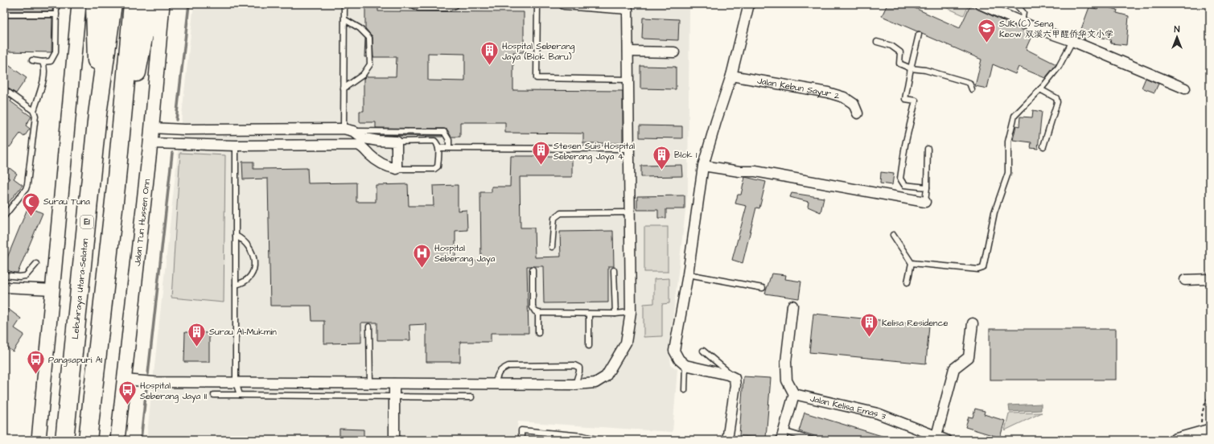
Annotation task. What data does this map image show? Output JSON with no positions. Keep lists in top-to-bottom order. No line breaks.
{"streets":{"highway":["E1","Lebuhraya Utara–Selatan"],"main road":["Jalan Tun Hussen Onn"],"street":["Jalan Kebun Sayur 2","Jalan Kelisa Emas 3"]},"places":{"school or university":["SJK (C) Seng Keow 双溪六甲醒侨华文小学"],"building":["Hospital Seberang Jaya (Blok Baru)","Stesen Suis Hospital Seberang Jaya 4","Blok 1","Kelisa Residence","Surau Al-Mukmin"],"mosque":["Surau Tuna"],"hospital":["Hospital Seberang Jaya"],"bus stop":["Pangsapuri A1","Hospital Seberang Jaya II"]},"north":"top"}
